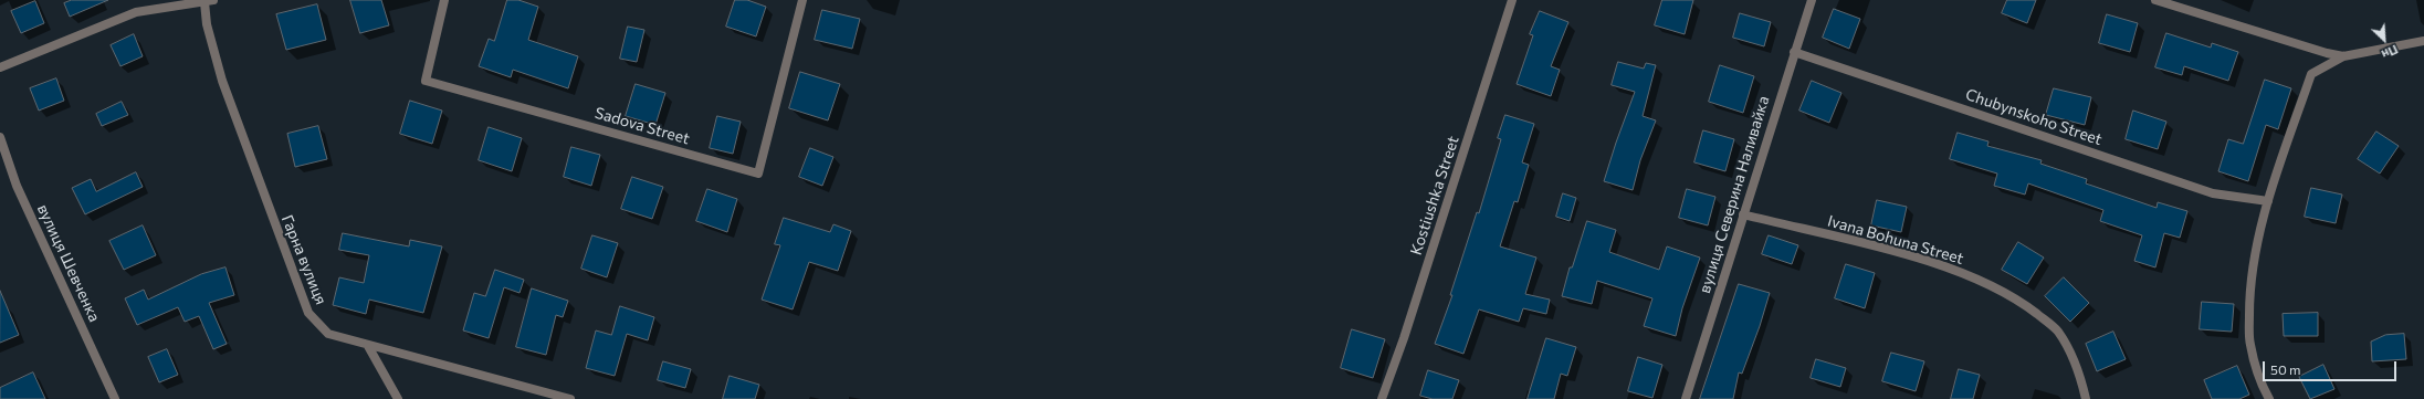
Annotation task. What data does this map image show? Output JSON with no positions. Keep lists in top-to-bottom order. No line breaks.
{"streets":{"street":["Chubynskoho Street","Sadova Street","вулиця Северина Наливайка","Kostiushka Street","Ivana Bohuna Street","Гарна вулиця","вулиця Шевченка"]},"crossings":[["Chubynskoho Street","вулиця Северина Наливайка"],["вулиця Северина Наливайка","Ivana Bohuna Street"]],"scale_bar":"50 m","north":"bottom right"}
